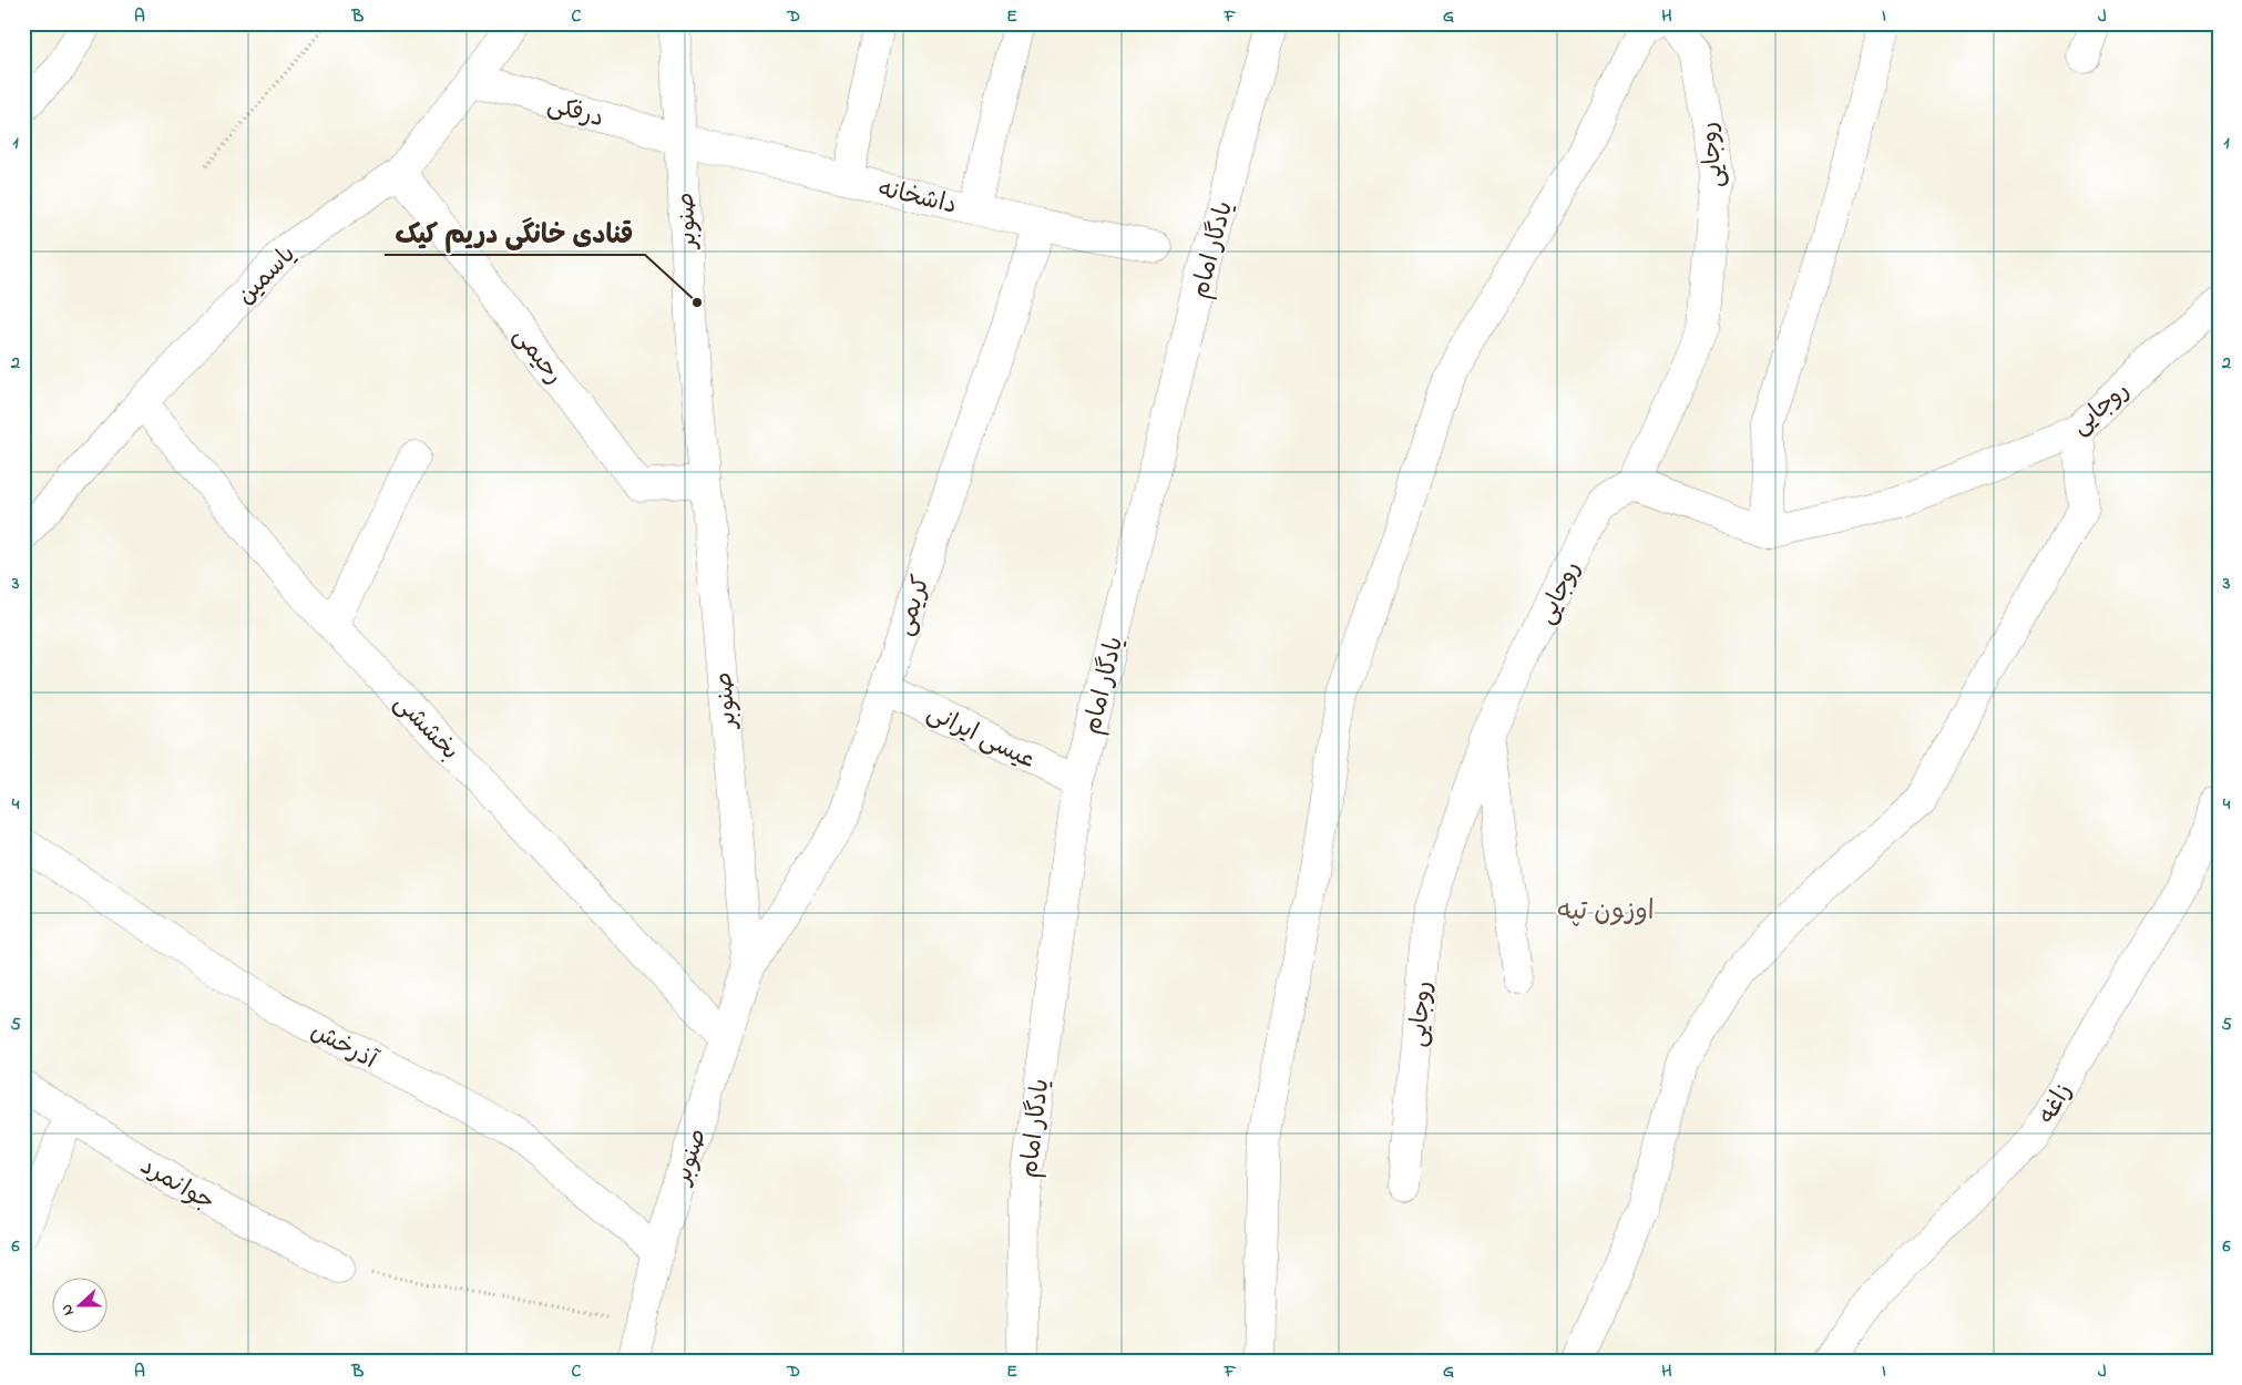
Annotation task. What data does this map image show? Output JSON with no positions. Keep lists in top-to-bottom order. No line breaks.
{"streets":{"street":["درفکی","روجایی","داشخانه","صنوبر","یادگار امام","یاسمین","رحیمی","کریمی","بخششی","عیسی ایرانی","آذرخش","زاغه","جوانمرد"]},"crossings":[["درفکی","داشخانه"],["درفکی","صنوبر"],["درفکی","یاسمین"],["داشخانه","صنوبر"],["داشخانه","کریمی"],["صنوبر","رحیمی"],["صنوبر","کریمی"],["صنوبر","بخششی"],["صنوبر","آذرخش"],["یادگار امام","عیسی ایرانی"],["یاسمین","رحیمی"],["یاسمین","بخششی"],["کریمی","عیسی ایرانی"]],"districts":["اوزون تپه"],"places":["قنادی خانگی دریم کیک"],"north":"left","grid":{"columns":["A","B","C","D","E","F","G","H","I","J"],"rows":["1","2","3","4","5","6"]}}
